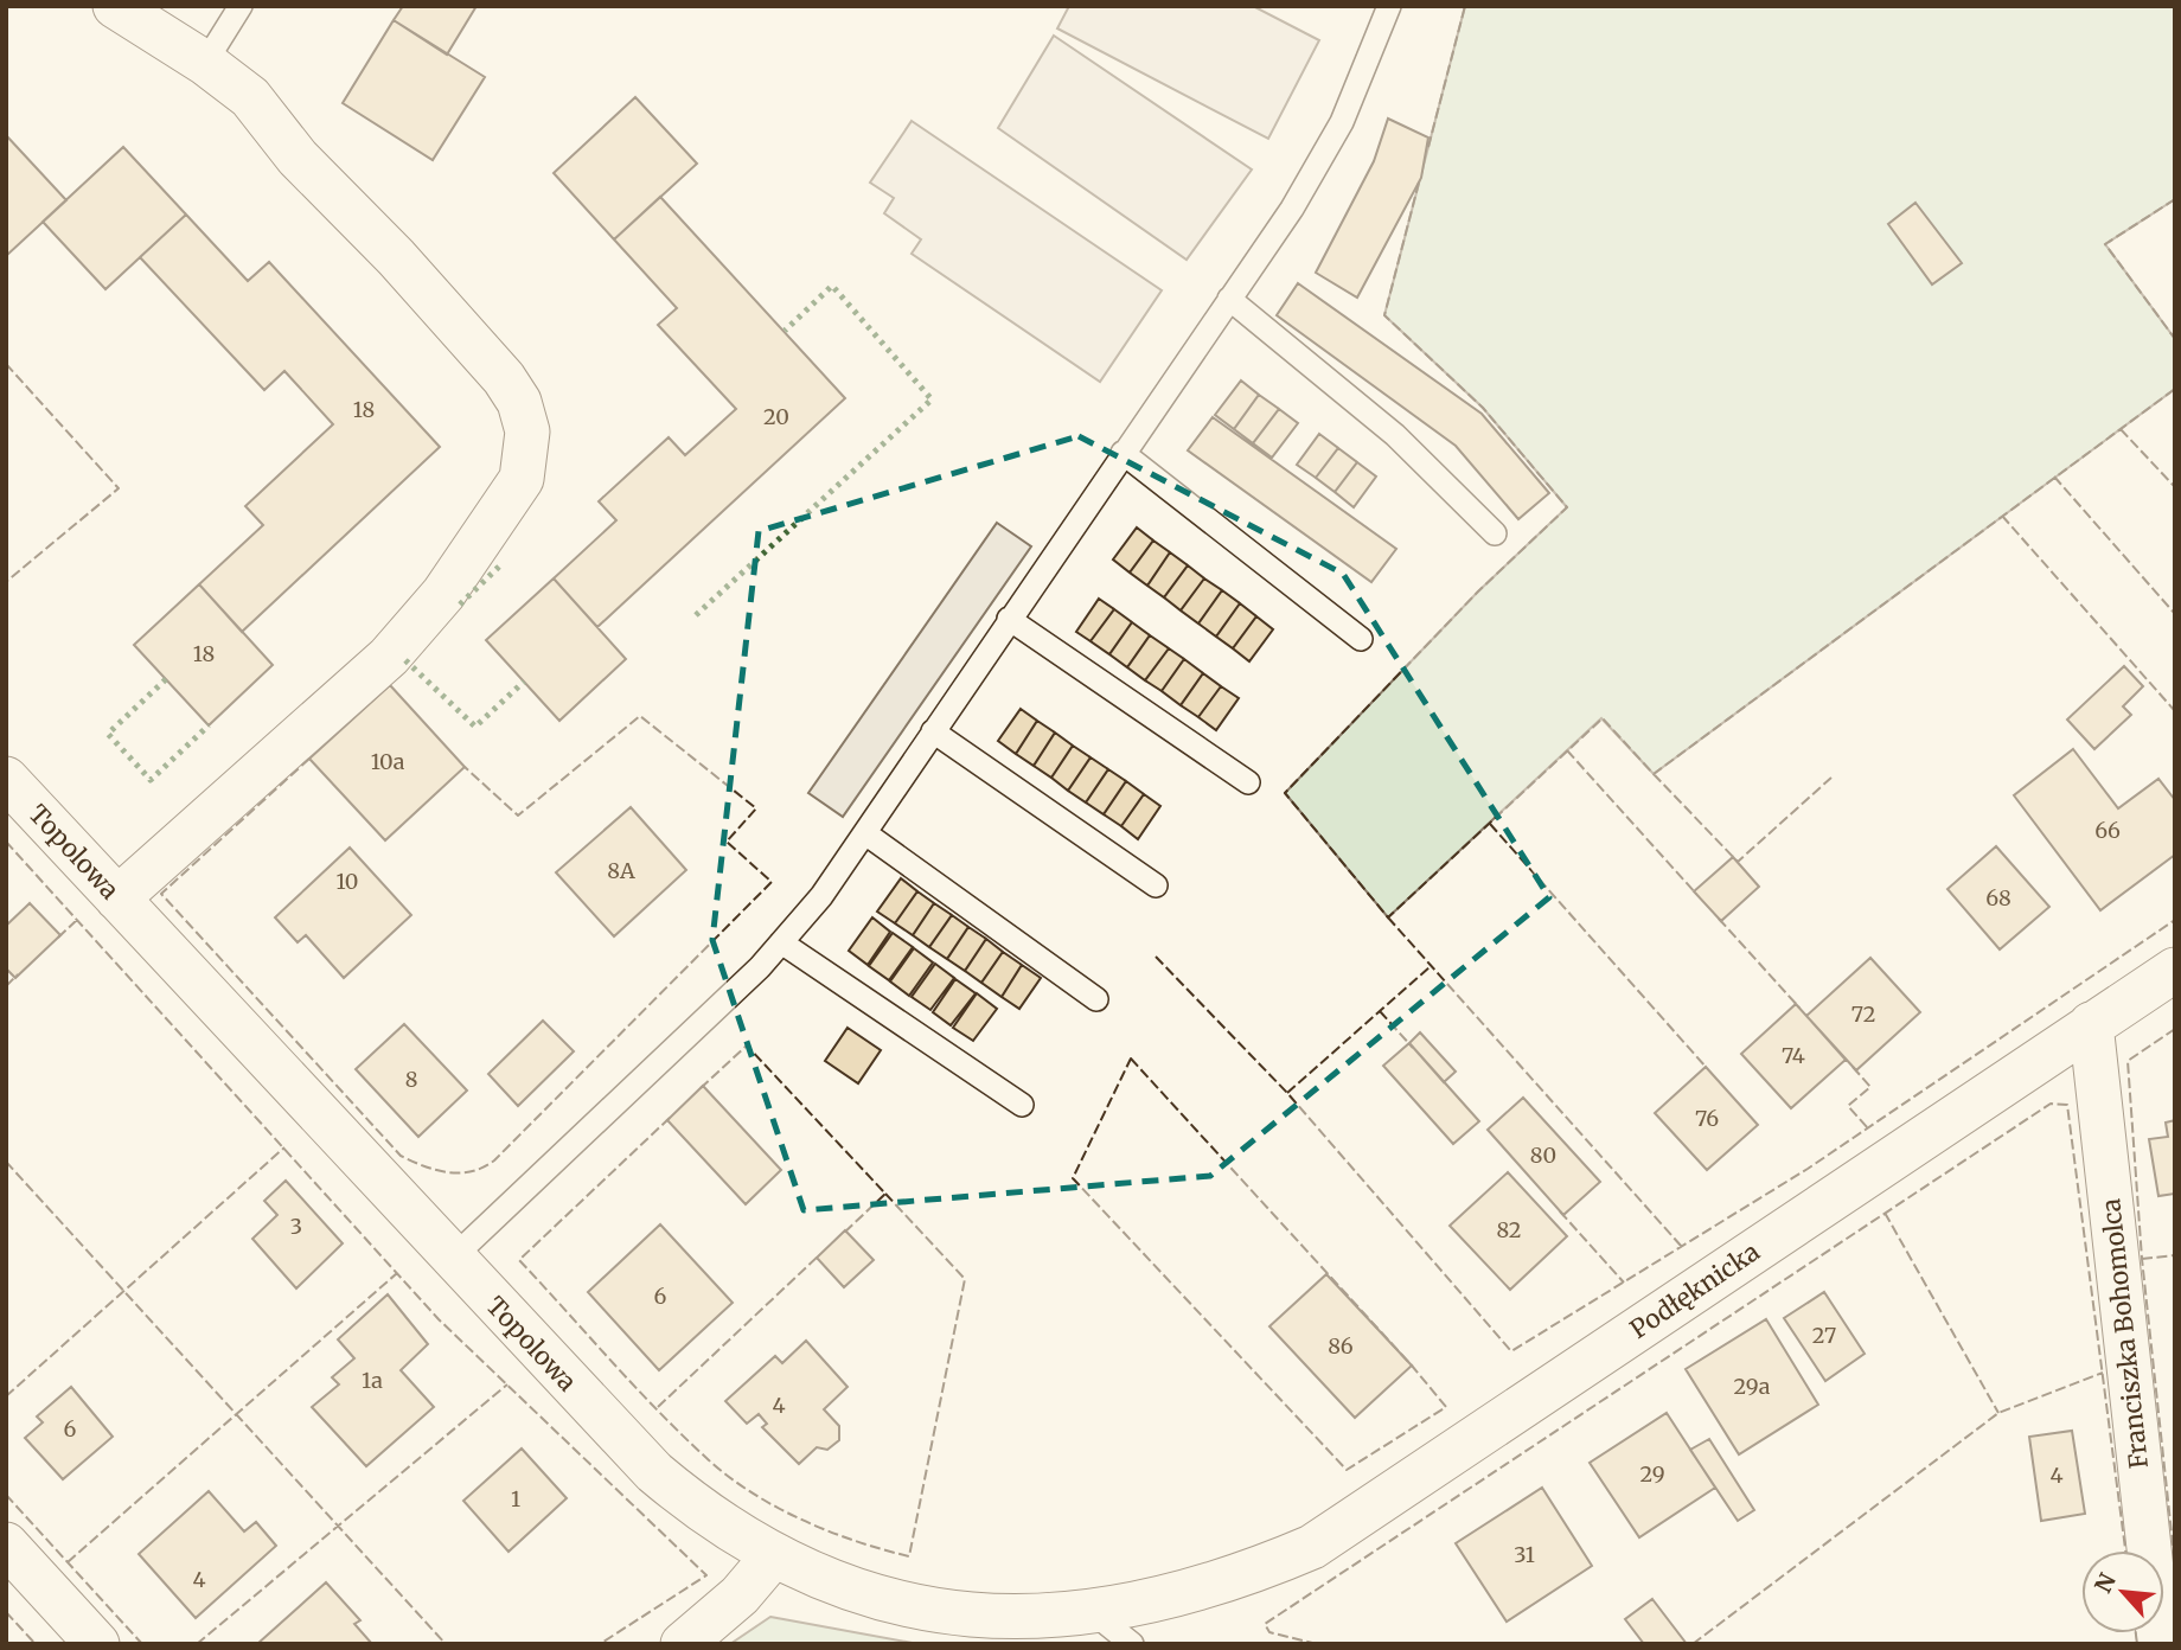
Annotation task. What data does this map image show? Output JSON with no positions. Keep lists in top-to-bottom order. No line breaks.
{"streets":{"street":["Topolowa","Podłęknicka","Franciszka Bohomolca"]},"crossings":[["Topolowa","Podłęknicka"],["Podłęknicka","Franciszka Bohomolca"]],"house_numbers":["18","20","18","10a","66","8A","10","68","72","74","8","76","80","3","82","6","27","86","1a","29a","4","6","29","4","1","31","4"],"north":"top left"}
